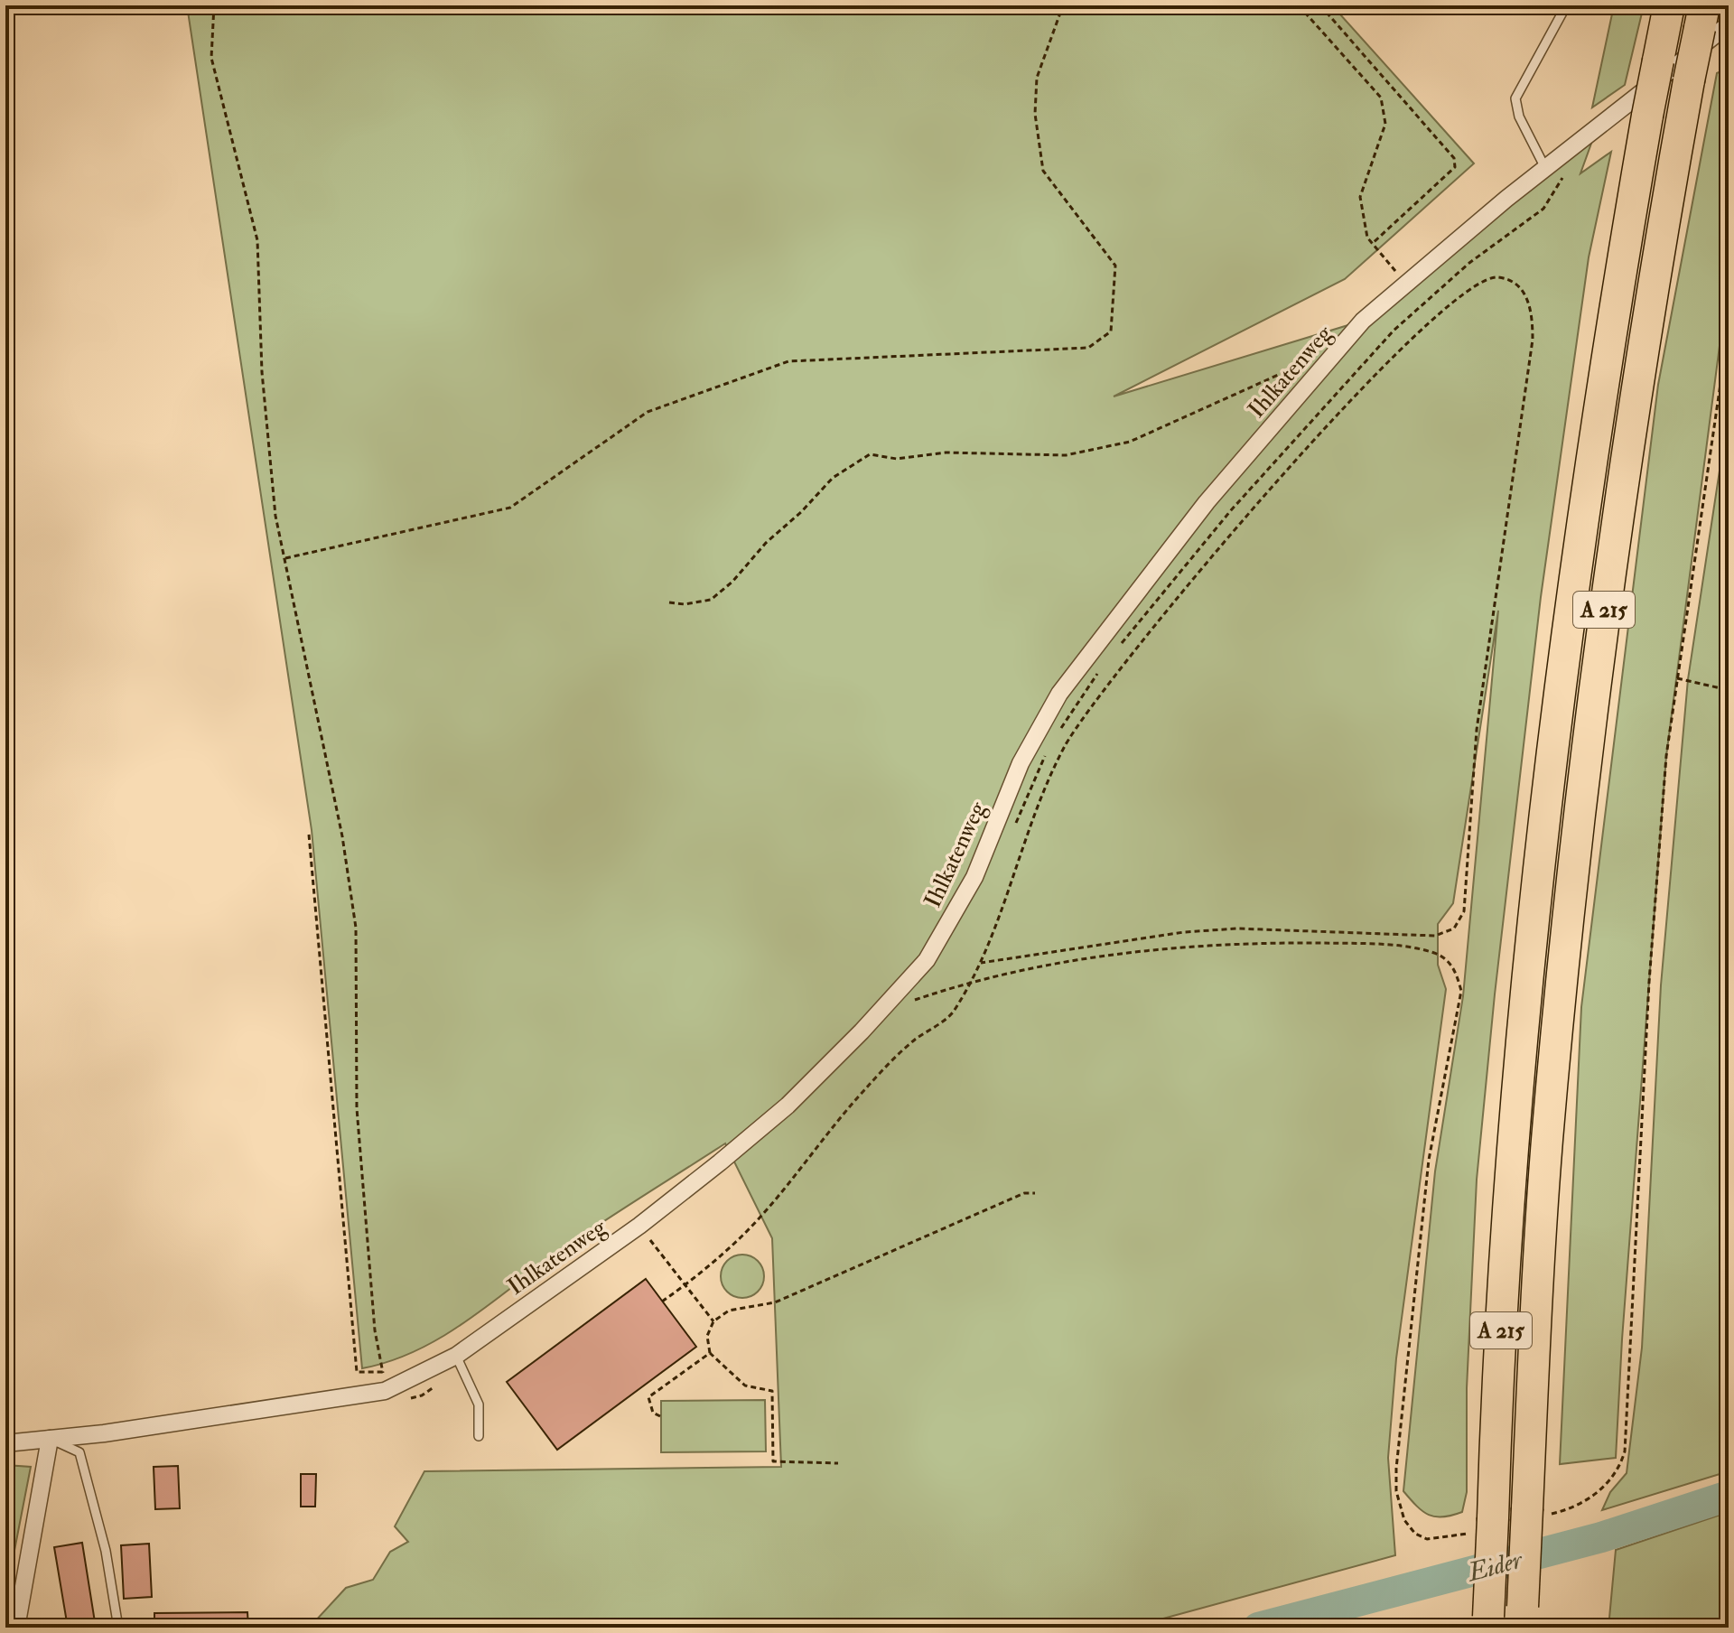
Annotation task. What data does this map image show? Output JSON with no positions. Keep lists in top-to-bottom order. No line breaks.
{"streets":{"highway":["A 215"],"street":["Ihlkatenweg"]},"crossings":[["Ihlkatenweg","A 215"]],"water":["Eider"]}
